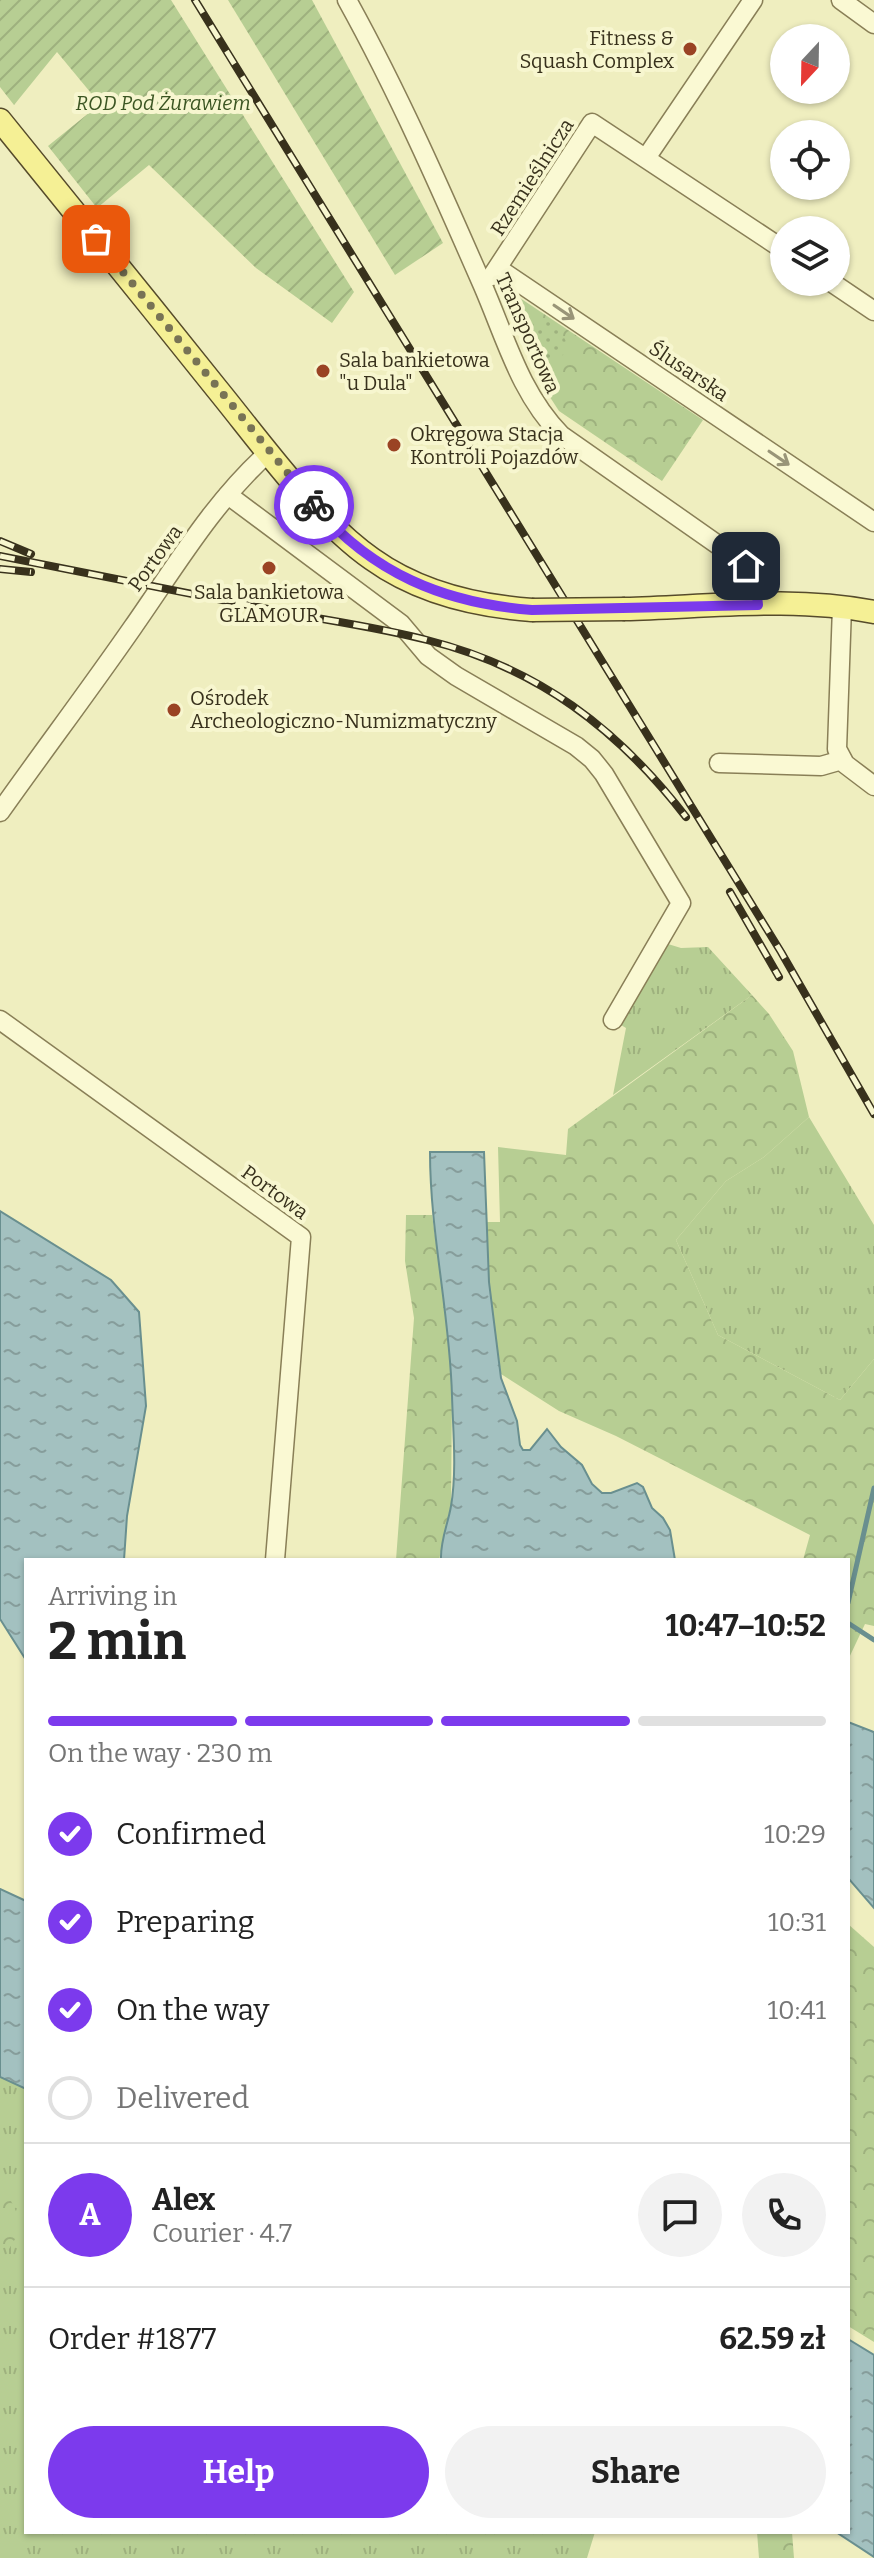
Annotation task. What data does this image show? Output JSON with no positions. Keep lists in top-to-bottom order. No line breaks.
{"streets":{"street":["Rzemieślnicza","Transportowa","Ślusarska","Portowa"]},"crossings":[["Rzemieślnicza","Ślusarska"]],"one_way":["Ślusarska"],"parks":["ROD Pod Żurawiem"],"places":["Fitness & Squash Complex","Sala bankietowa \"u Dula\"","Okręgowa Stacja Kontroli Pojazdów","Sala bankietowa GLAMOUR","Ośrodek Archeologiczno-Numizmatyczny"],"north":"bottom","page":{"heading":["2 min","Arriving in","10:47–10:52"],"panel":["Alex","Courier · 4.7","Order #1877","62.59 zł"],"bar":"On the way · 230 m","list":[["Confirmed","10:29"],["Preparing","10:31"],["On the way","10:41"],"Delivered"],"round":"A","buttons":["Help","Share"]}}
